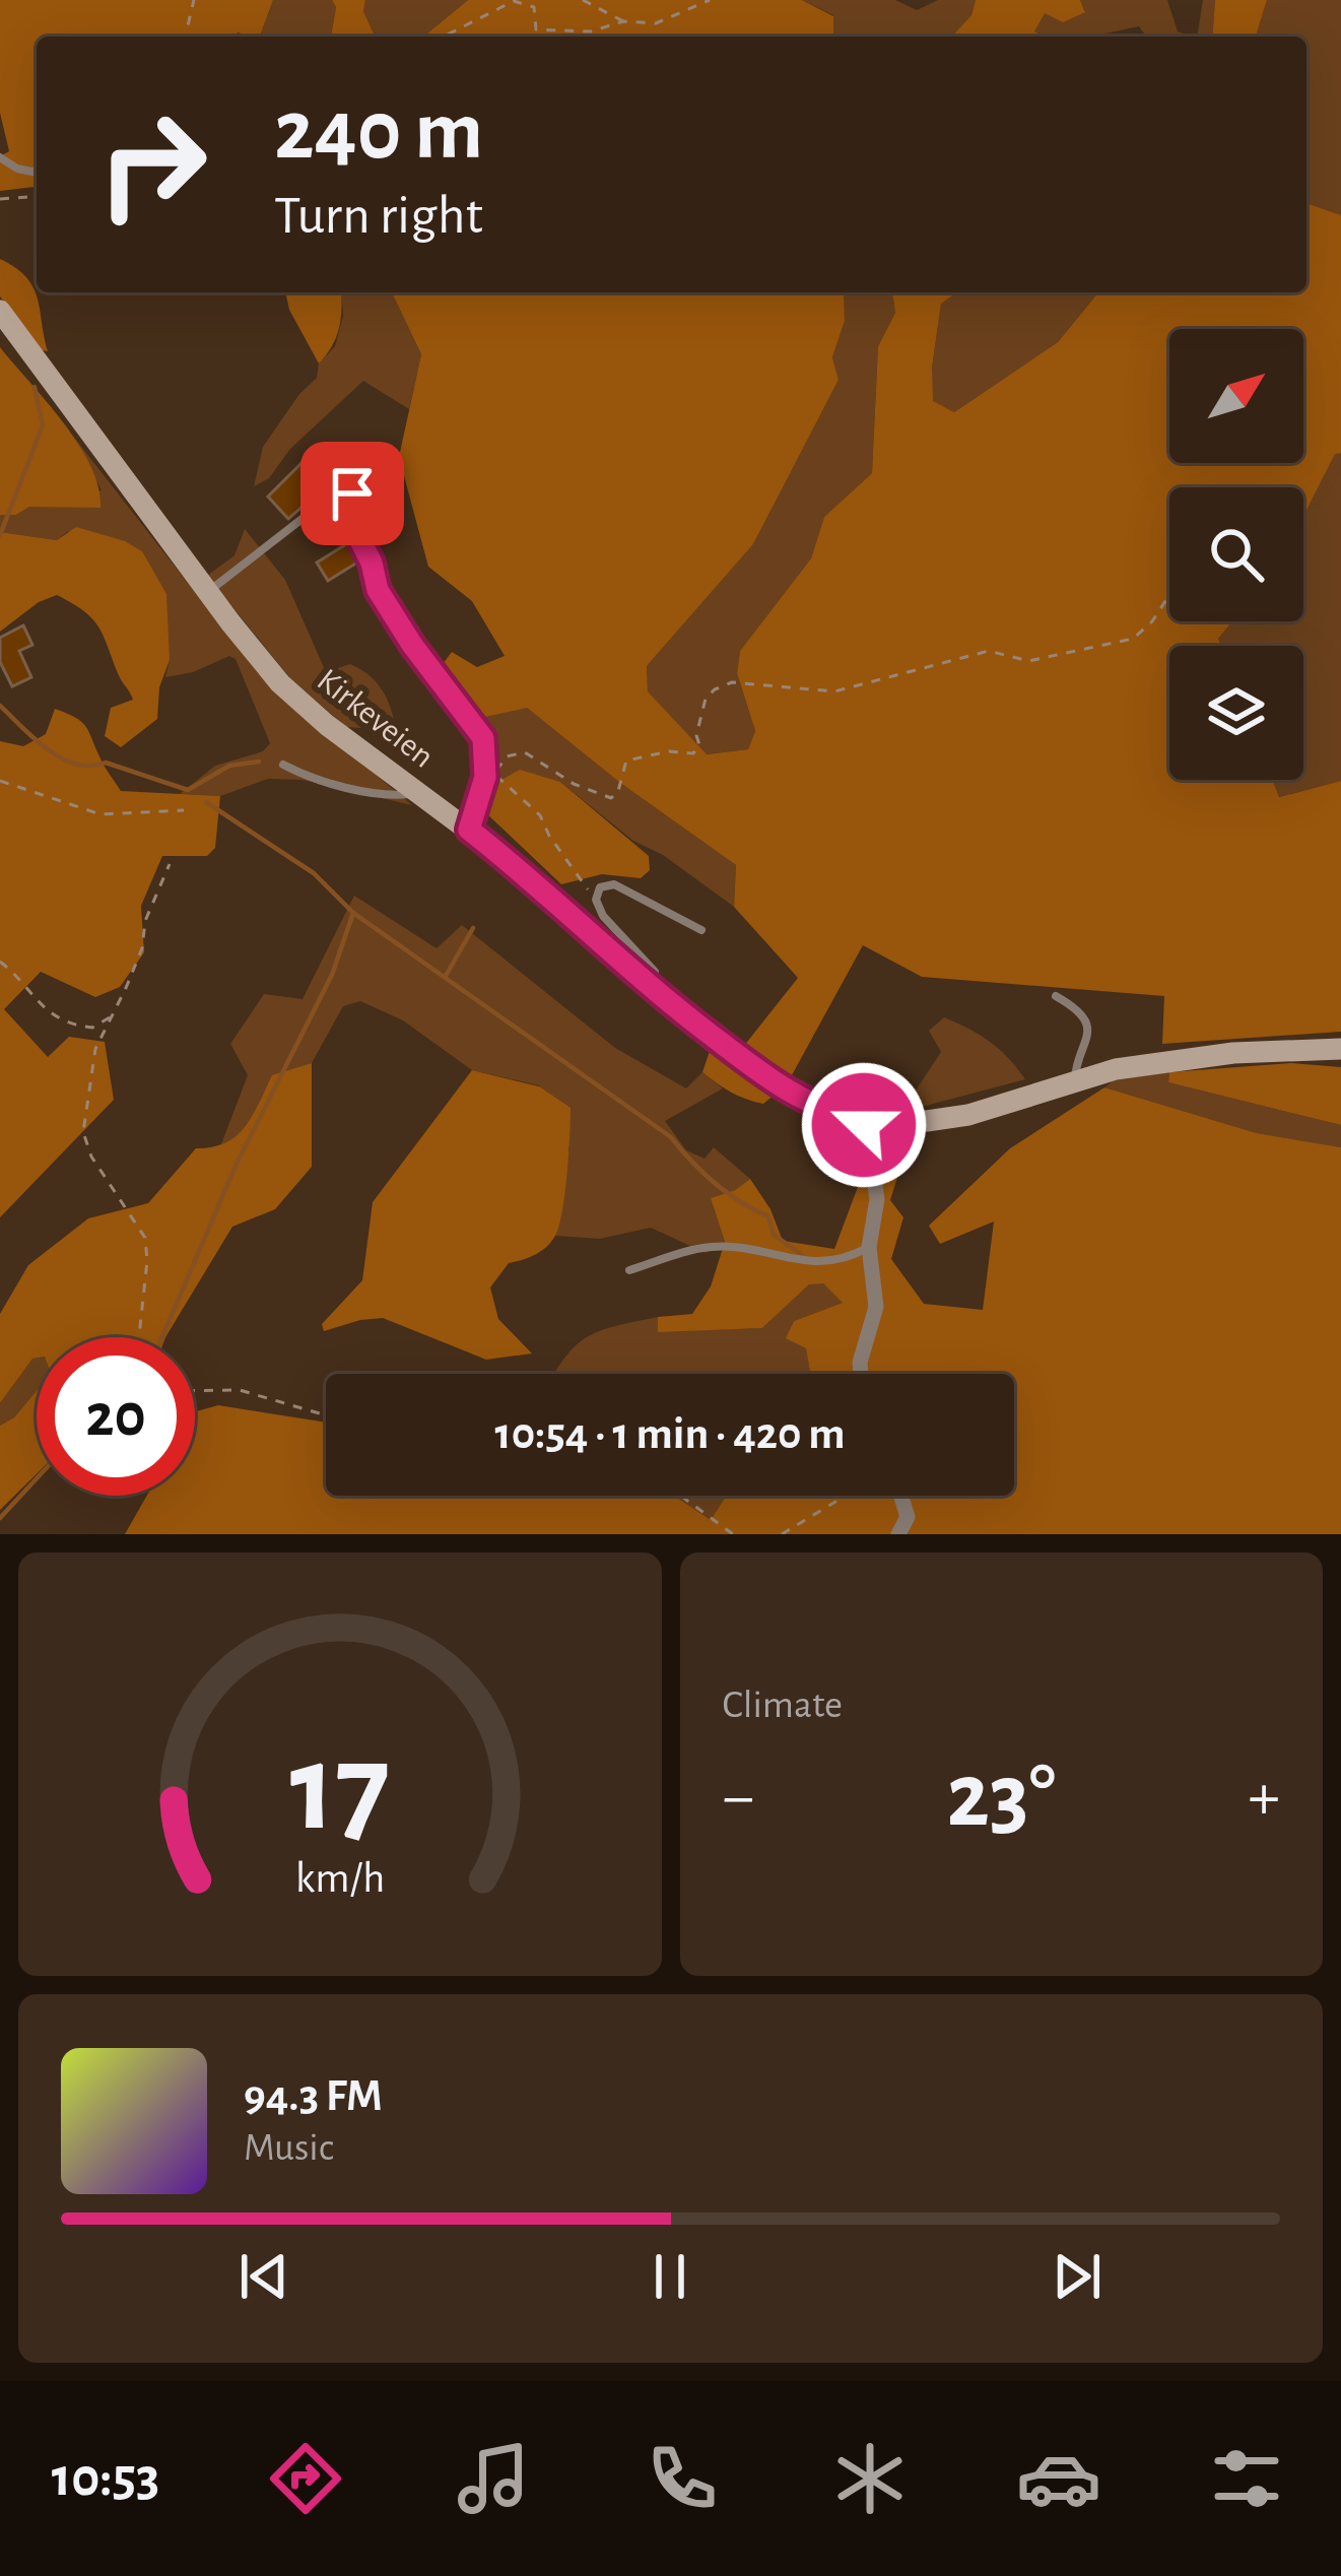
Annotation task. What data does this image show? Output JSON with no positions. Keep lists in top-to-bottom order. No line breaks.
{"streets":{"main road":["Kirkeveien"]},"north":"top right","page":{"turn":["240 m","Turn right"],"limit":"20","trip":"10:54 · 1 min · 420 m","tile":"Climate","heat":["−","23°","+"],"song":["94.3 FM","Music"],"tabs":"10:53","gauge":["17","km/h"]}}
